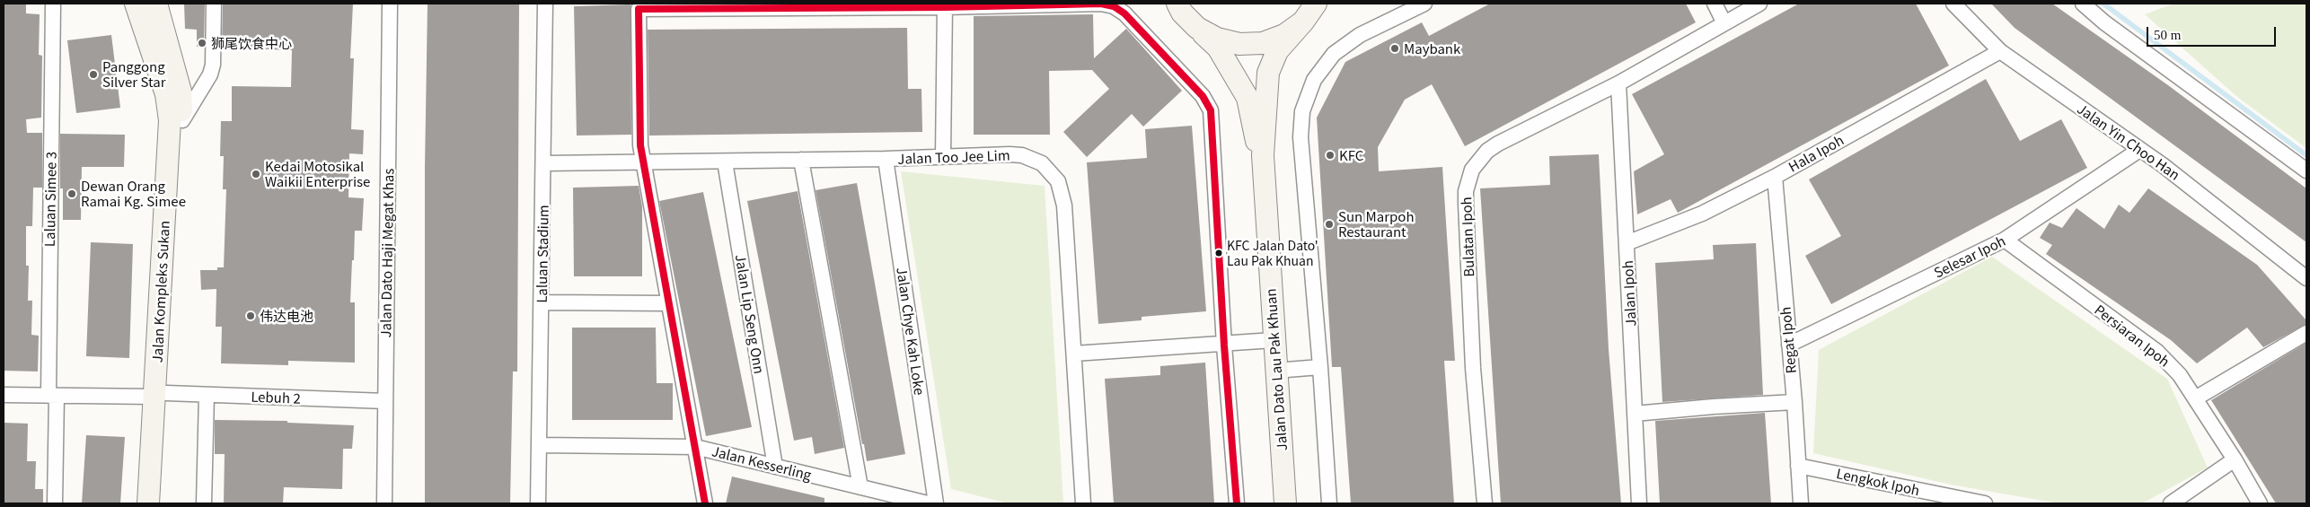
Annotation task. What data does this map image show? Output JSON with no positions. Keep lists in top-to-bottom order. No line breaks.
{"streets":{"main road":["Jalan Kompleks Sukan","Jalan Dato Lau Pak Khuan"],"street":["Jalan Yin Choo Han","Hala Ipoh","Jalan Too Jee Lim","Laluan Simee 3","Bulatan Ipoh","Jalan Dato Haji Megat Khas","Laluan Stadium","Selesar Ipoh","Jalan Ipoh","Jalan Lip Seng Onn","Jalan Chye Kah Loke","Persiaran Ipoh","Regat Ipoh","Lebuh 2","Jalan Kesserling","Lengkok Ipoh"]},"crossings":[["Jalan Yin Choo Han","Hala Ipoh"],["Jalan Yin Choo Han","Selesar Ipoh"],["Hala Ipoh","Jalan Ipoh"],["Hala Ipoh","Regat Ipoh"],["Jalan Too Jee Lim","Laluan Stadium"],["Jalan Too Jee Lim","Jalan Lip Seng Onn"],["Jalan Too Jee Lim","Jalan Chye Kah Loke"],["Laluan Simee 3","Lebuh 2"],["Bulatan Ipoh","Jalan Ipoh"],["Jalan Dato Haji Megat Khas","Lebuh 2"],["Laluan Stadium","Jalan Kesserling"],["Selesar Ipoh","Persiaran Ipoh"],["Selesar Ipoh","Regat Ipoh"],["Jalan Kompleks Sukan","Lebuh 2"],["Jalan Lip Seng Onn","Jalan Kesserling"],["Regat Ipoh","Lengkok Ipoh"]],"places":["狮尾饮食中心","Maybank","Panggong Silver Star","KFC","Kedai Motosikal Waikii Enterprise","Dewan Orang Ramai Kg. Simee","Sun Marpoh Restaurant","KFC Jalan Dato' Lau Pak Khuan","伟达电池"],"scale_bar":"50 m"}
